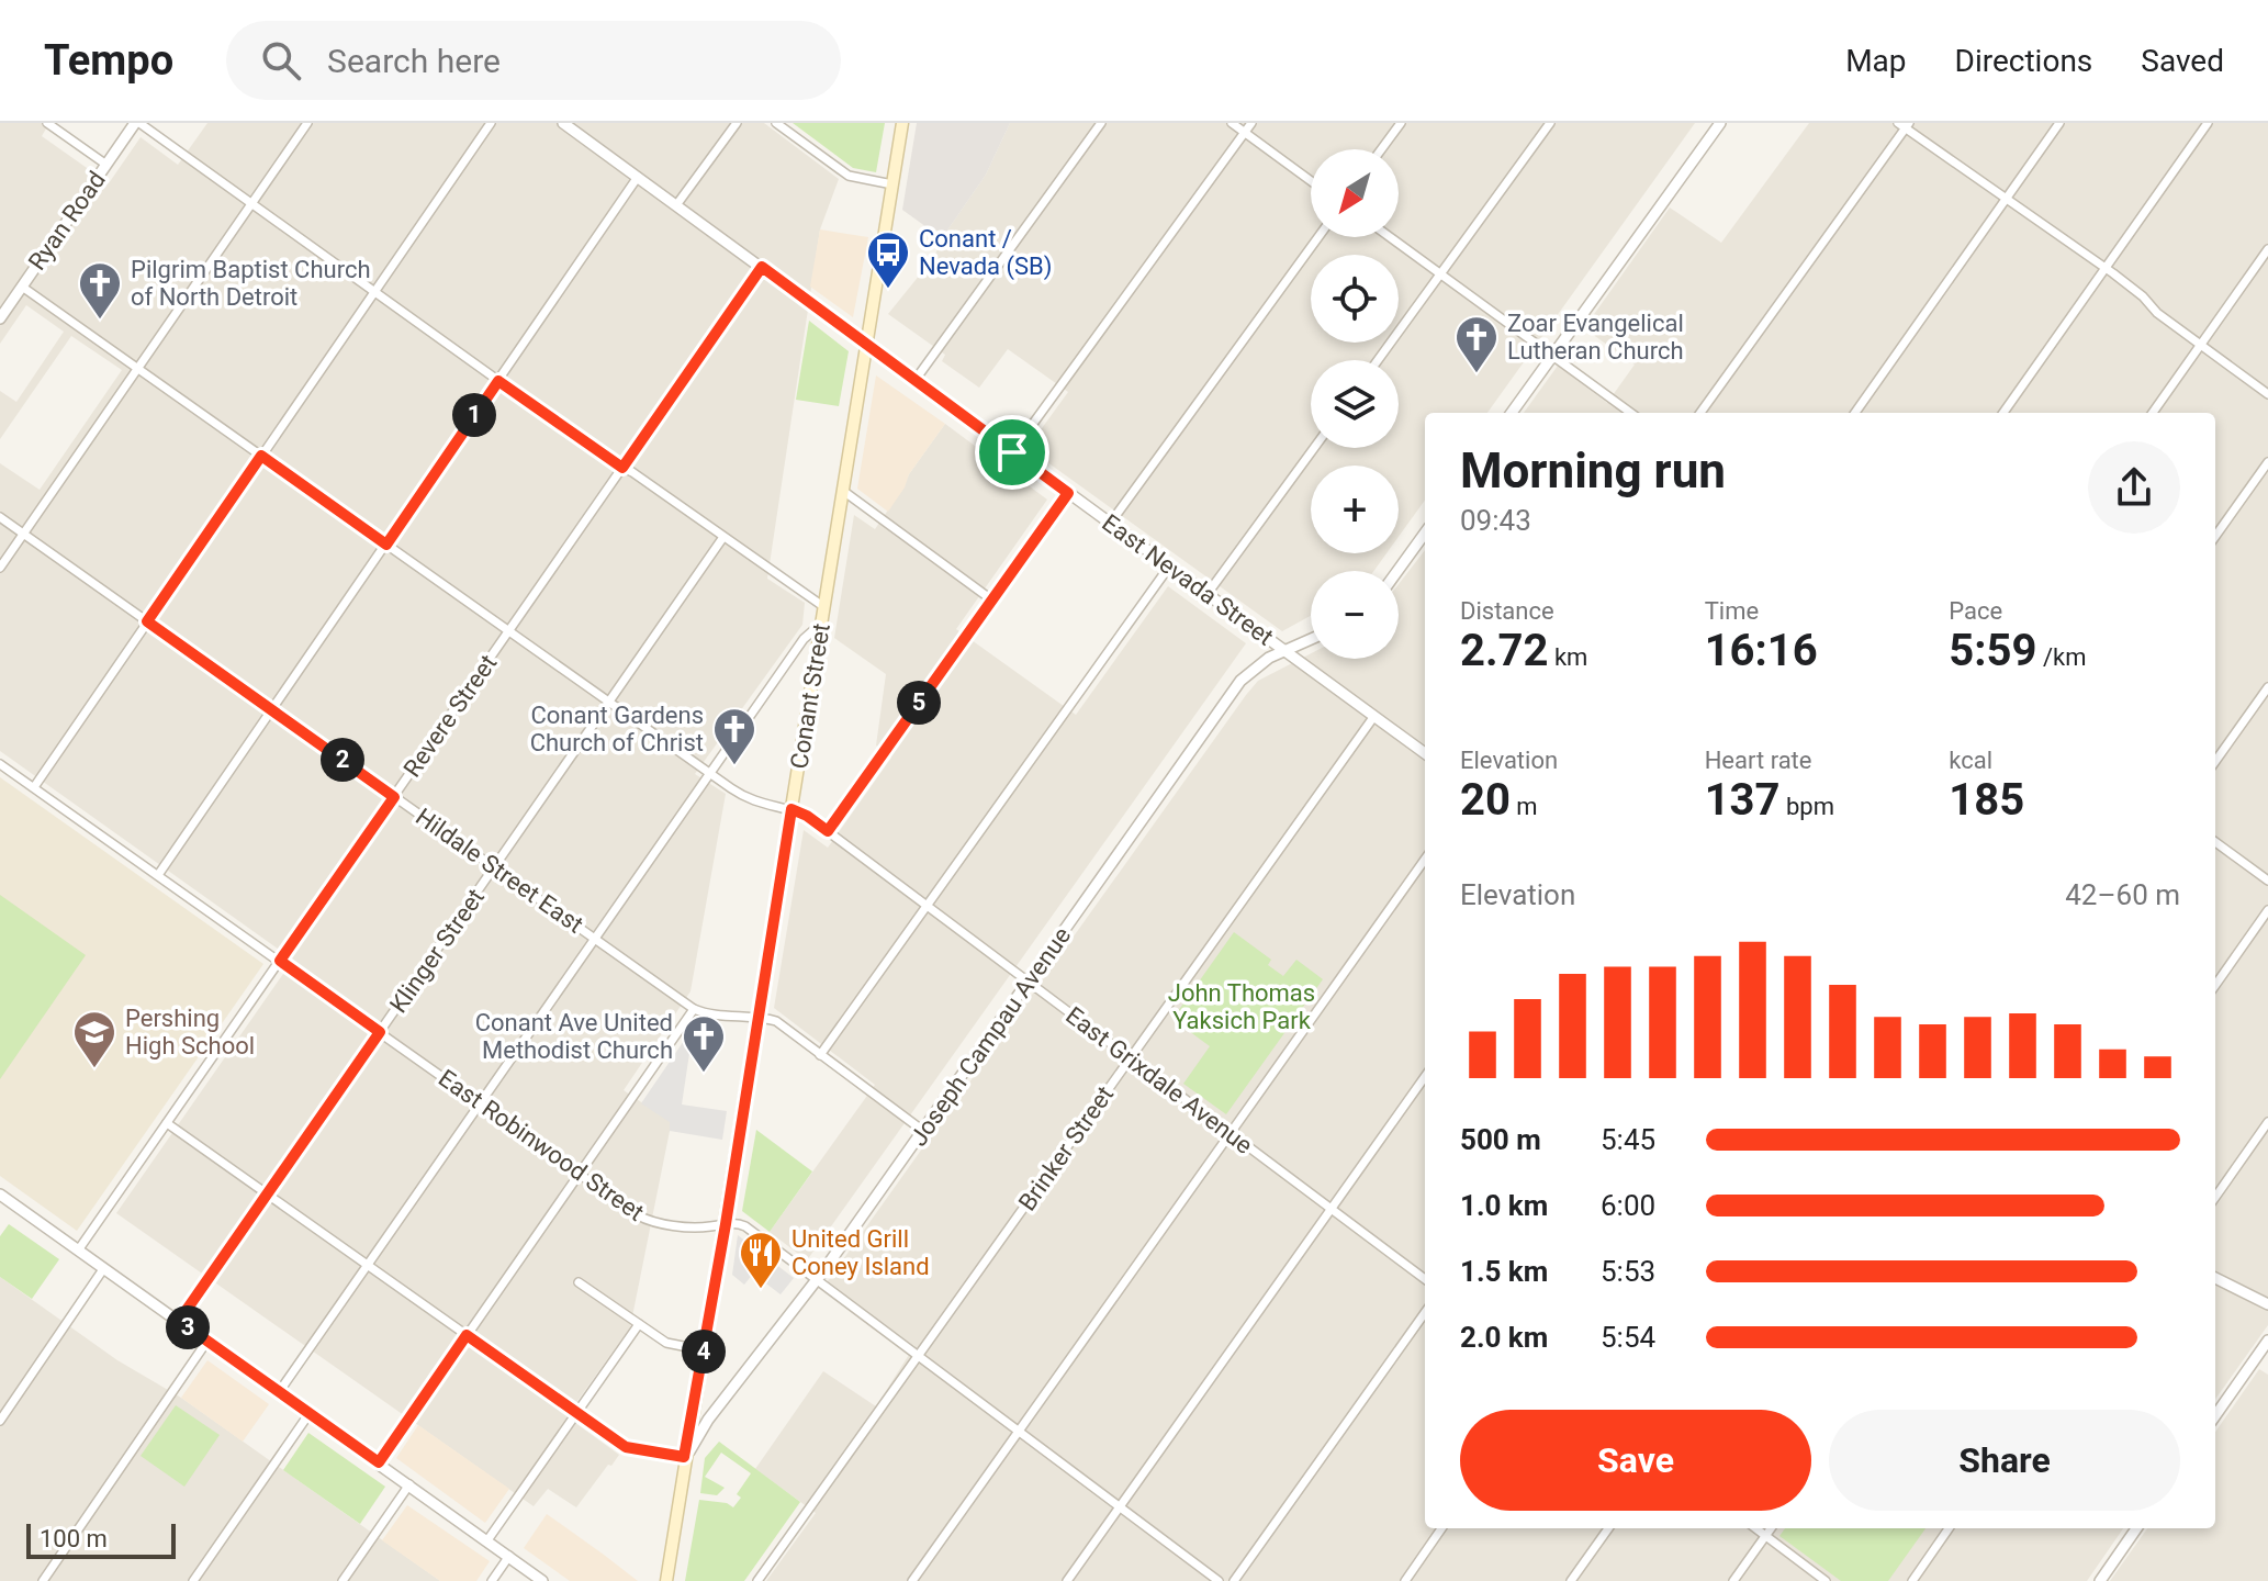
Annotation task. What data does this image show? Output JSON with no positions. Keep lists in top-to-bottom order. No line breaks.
{"streets":{"main road":["Conant Street"],"street":["Ryan Road","East Nevada Street","Revere Street","Hildale Street East","Klinger Street","Joseph Campau Avenue","East Grixdale Avenue","East Robinwood Street","Brinker Street"]},"crossings":[["Ryan Road","East Grixdale Avenue"],["East Nevada Street","Conant Street"],["East Nevada Street","Revere Street"],["East Nevada Street","Joseph Campau Avenue"],["East Nevada Street","Brinker Street"],["Conant Street","Hildale Street East"],["Conant Street","Joseph Campau Avenue"],["Conant Street","East Grixdale Avenue"],["Conant Street","East Robinwood Street"],["Revere Street","Hildale Street East"],["Revere Street","East Grixdale Avenue"],["Revere Street","East Robinwood Street"],["Hildale Street East","Klinger Street"],["Hildale Street East","Joseph Campau Avenue"],["Klinger Street","East Grixdale Avenue"],["Klinger Street","East Robinwood Street"],["Joseph Campau Avenue","East Grixdale Avenue"],["Joseph Campau Avenue","East Robinwood Street"],["East Grixdale Avenue","Brinker Street"],["East Robinwood Street","Brinker Street"]],"parks":["John Thomas Yaksich Park"],"places":{"bus stop":["Conant / Nevada (SB)"],"church":["Pilgrim Baptist Church of North Detroit","Zoar Evangelical Lutheran Church","Conant Gardens Church of Christ","Conant Ave United Methodist Church"],"school or university":["Pershing High School"],"restaurant":["United Grill Coney Island"]},"scale_bar":"100 m","north":"bottom left","page":{"header":"Tempo","search":"Search here","nav":["Map","Directions","Saved"],"map_buttons":["+","−"],"pins":["1","5","2","3","4"],"heading":["Morning run","09:43"],"stats":[["Distance","2.72 km"],["Time","16:16"],["Pace","5:59 /km"],["Elevation","20 m"],["Heart rate","137 bpm"],["kcal","185"]],"chart":["Elevation","42–60 m"],"list":[{"name":"500 m","note":"5:45"},{"name":"1.0 km","note":"6:00"},{"name":"1.5 km","note":"5:53"},{"name":"2.0 km","note":"5:54"}],"buttons":["Save","Share"],"scale":"100 m"}}
